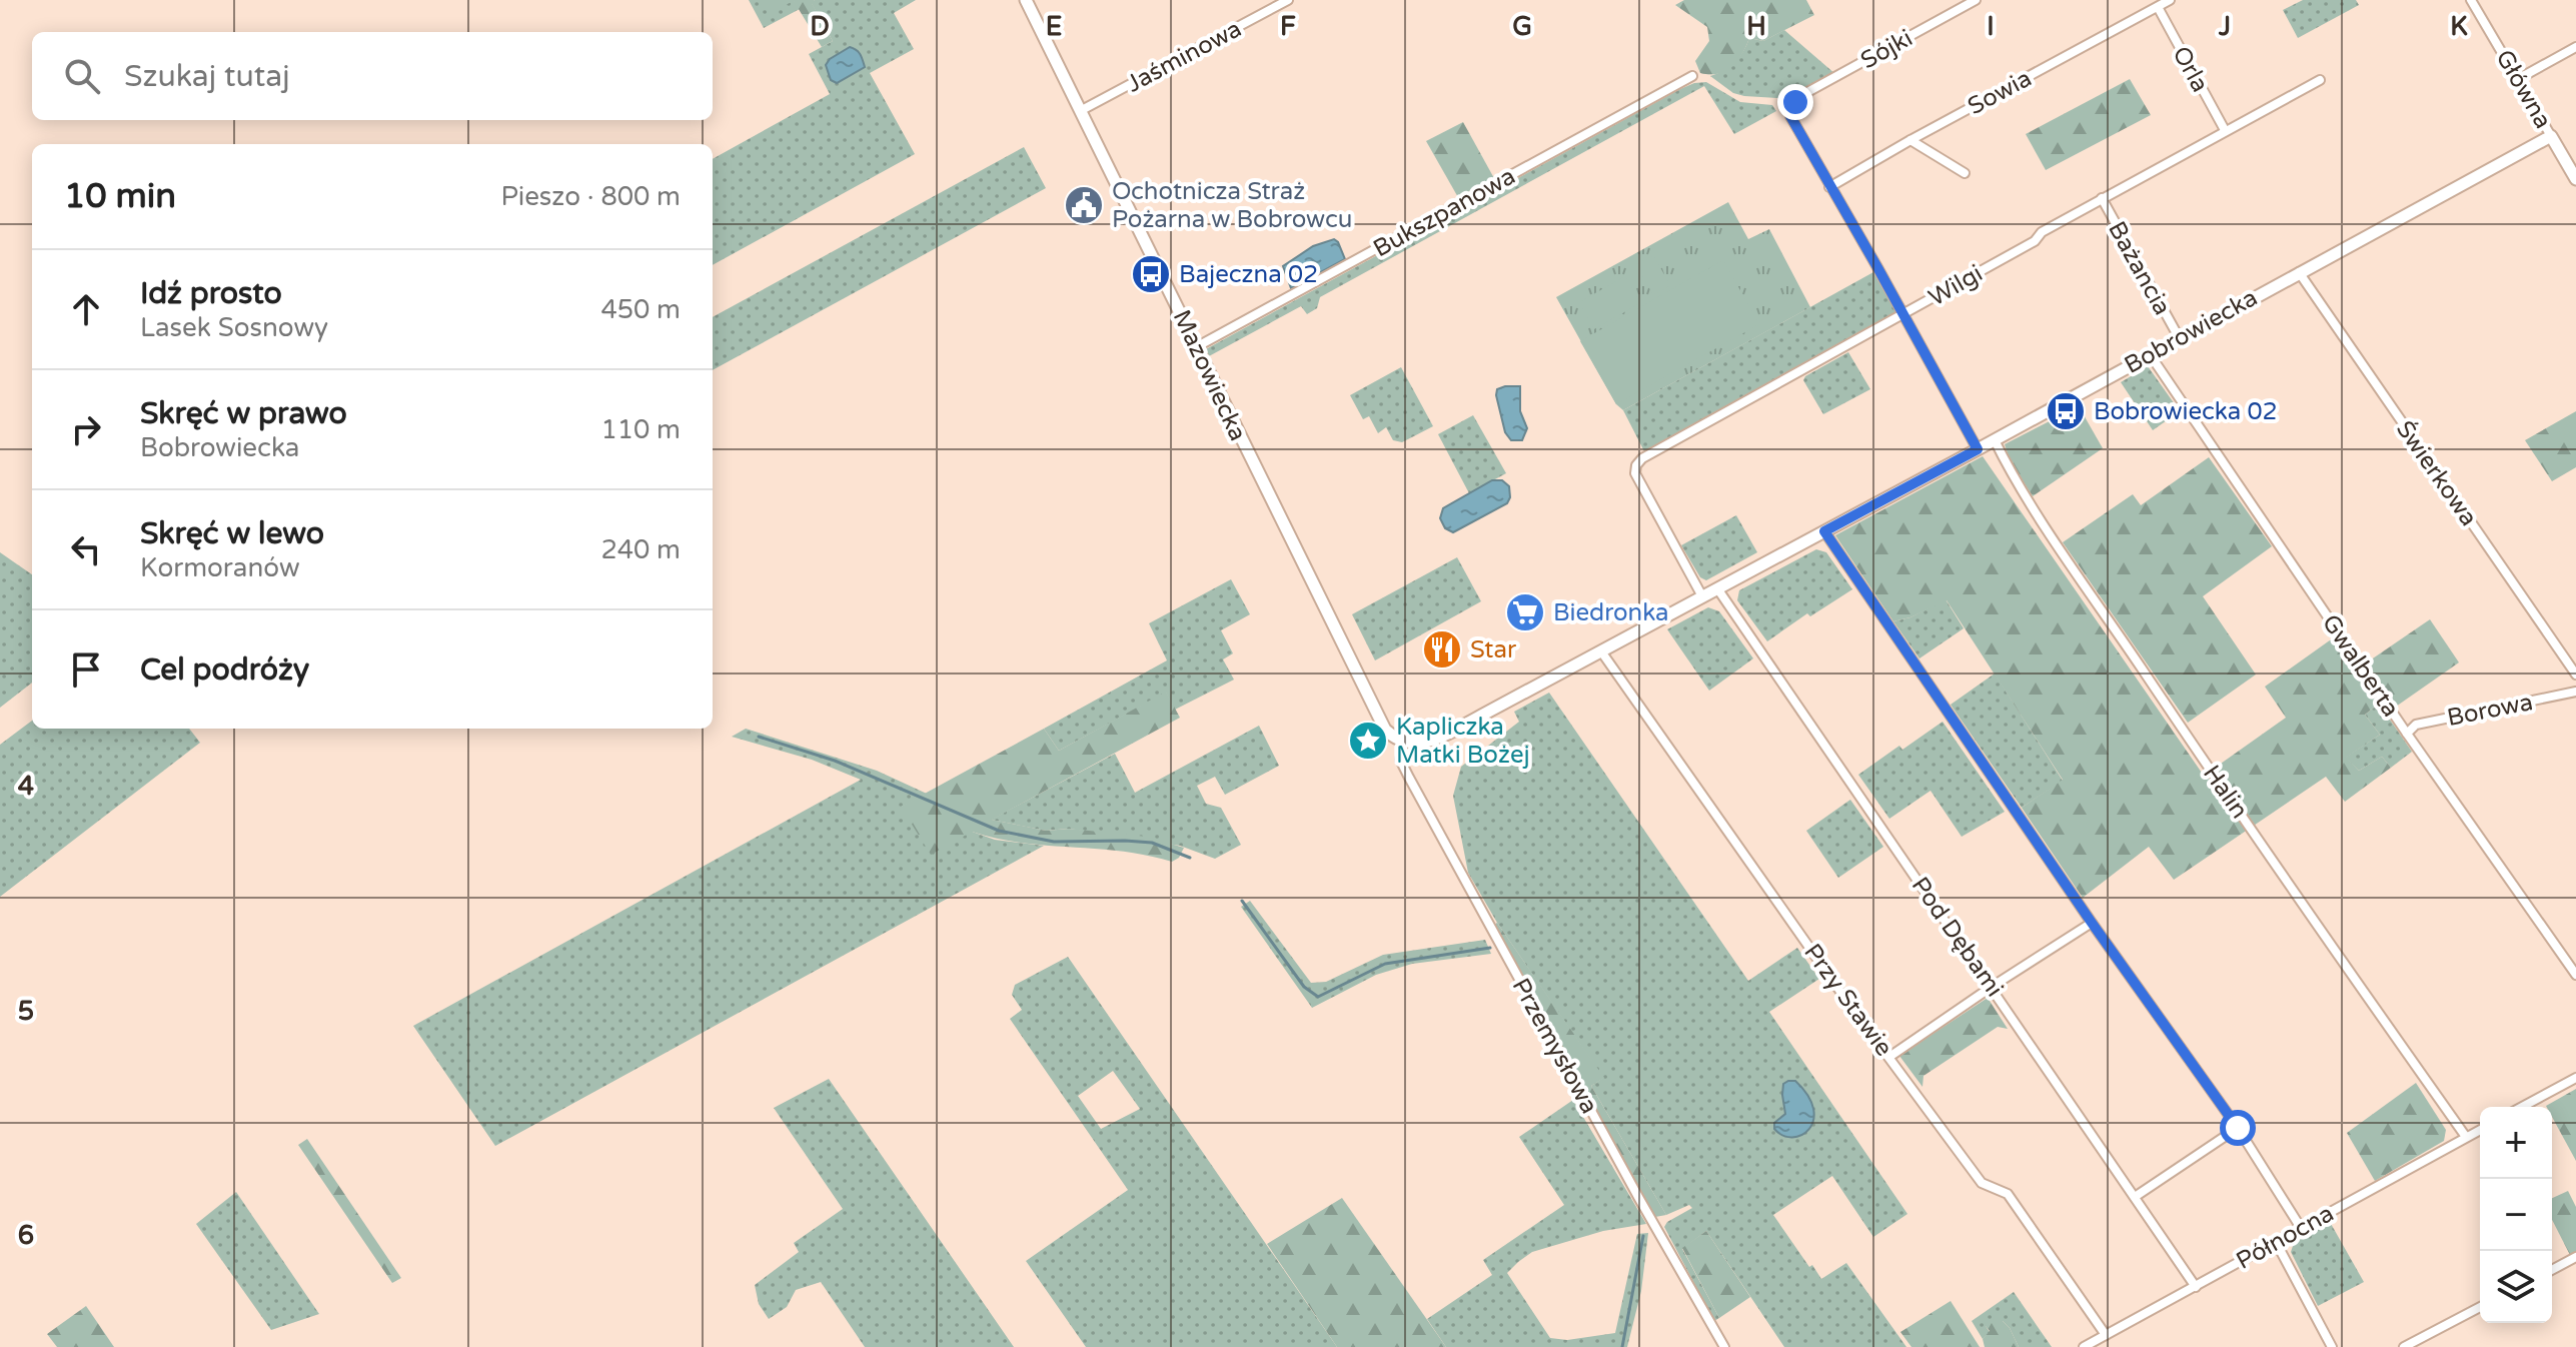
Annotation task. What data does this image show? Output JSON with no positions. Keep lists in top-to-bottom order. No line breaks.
{"streets":{"street":["Sójki","Jaśminowa","Orla","Główna","Sowia","Bukszpanowa","Bażancia","Wilgi","Bobrowiecka","Mazowiecka","Świerkowa","Gwalberta","Borowa","Halin","Pod Dębami","Przy Stawie","Przemysłowa","Północna"]},"crossings":[["Sójki","Sowia"],["Jaśminowa","Mazowiecka"],["Orla","Sowia"],["Orla","Wilgi"],["Główna","Bobrowiecka"],["Bukszpanowa","Mazowiecka"],["Bażancia","Wilgi"],["Bażancia","Bobrowiecka"],["Wilgi","Bobrowiecka"],["Bobrowiecka","Mazowiecka"],["Bobrowiecka","Świerkowa"],["Bobrowiecka","Gwalberta"],["Bobrowiecka","Halin"],["Bobrowiecka","Pod Dębami"],["Bobrowiecka","Przy Stawie"],["Bobrowiecka","Przemysłowa"],["Mazowiecka","Przemysłowa"],["Gwalberta","Borowa"],["Halin","Północna"],["Pod Dębami","Północna"],["Przy Stawie","Północna"]],"places":{"public building":["Ochotnicza Straż Pożarna w Bobrowcu"],"bus stop":["Bajeczna 02","Bobrowiecka 02"],"supermarket":["Biedronka"],"restaurant":["Star"],"place":["Kapliczka Matki Bożej"]},"page":{"search":"Szukaj tutaj","heading":["10 min","Pieszo · 800 m"],"list":[["Idź prosto","Lasek Sosnowy","450 m"],["Skręć w prawo","Bobrowiecka","110 m"],["Skręć w lewo","Kormoranów","240 m"],"Cel podróży"],"map_buttons":["+","−"]},"grid":{"columns":["D","E","F","G","H","I","J","K"],"rows":["4","5","6"]}}
